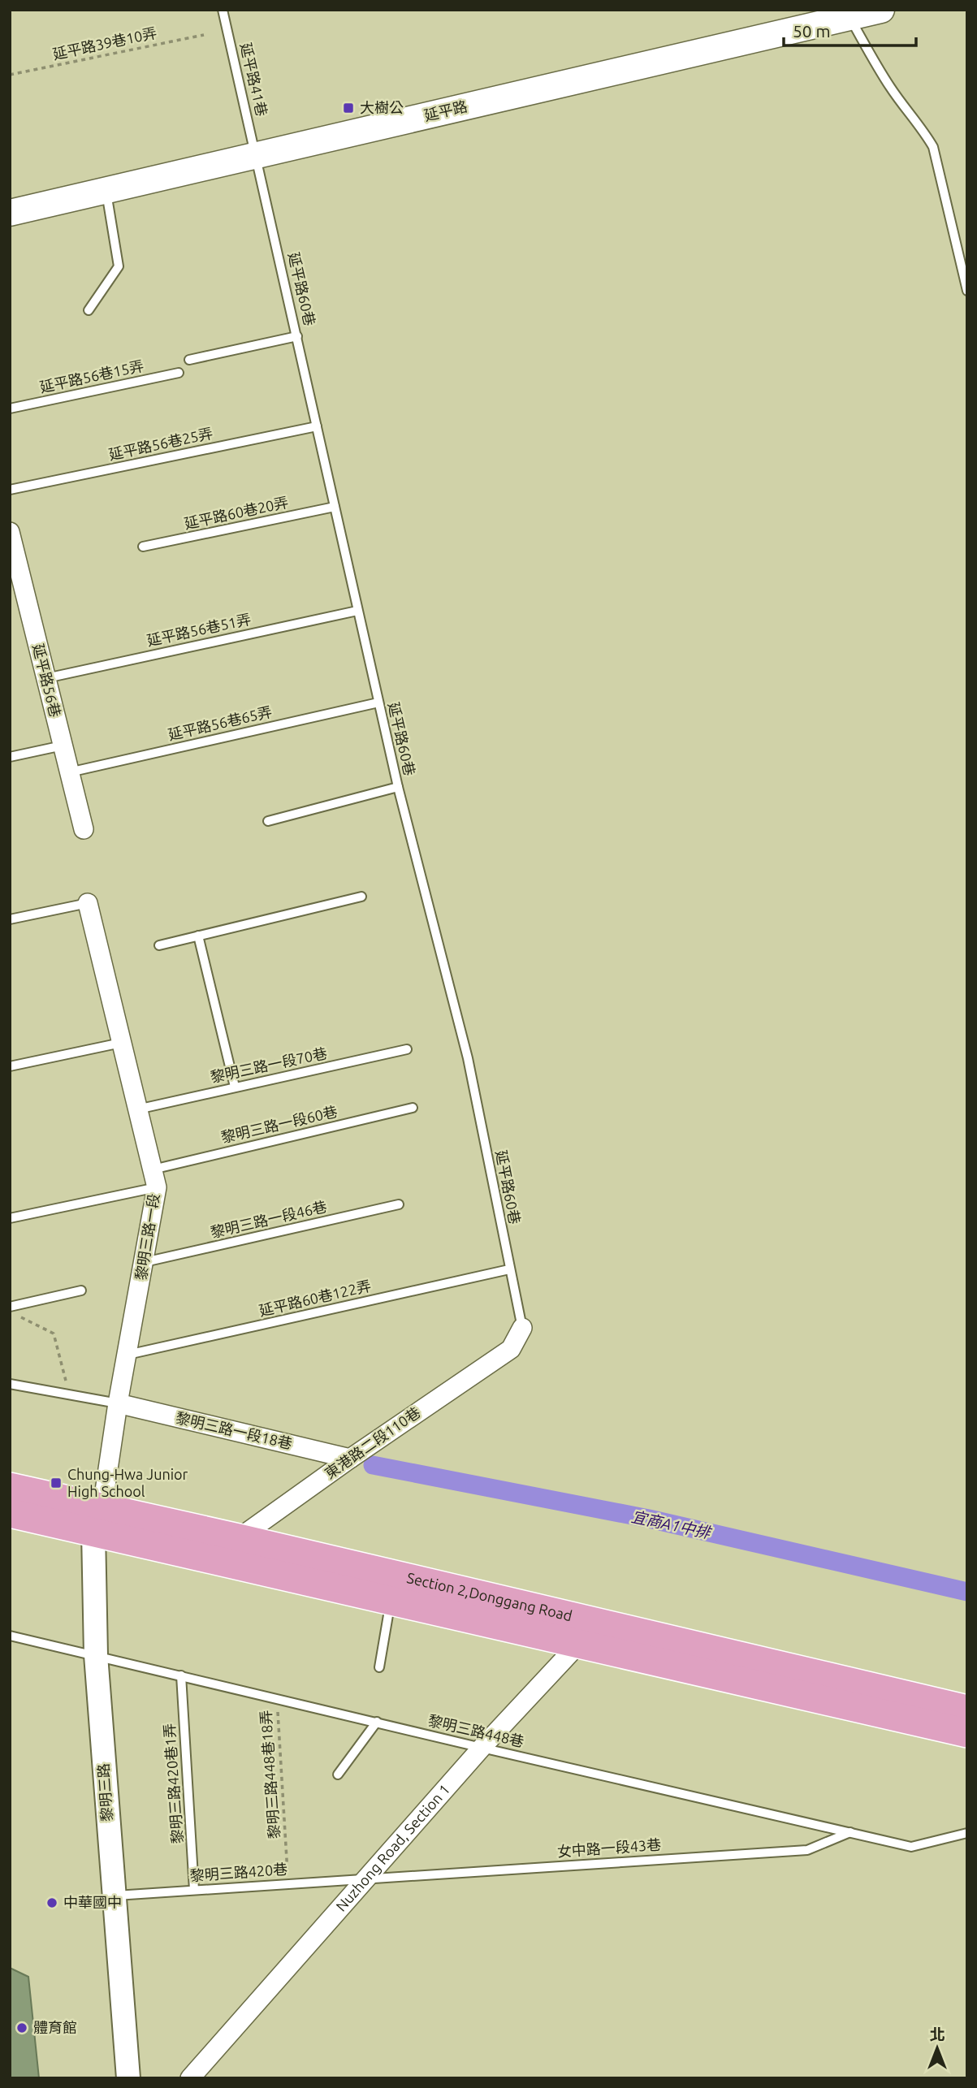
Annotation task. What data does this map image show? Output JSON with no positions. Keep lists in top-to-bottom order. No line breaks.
{"streets":{"main road":["延平路","Section 2,Donggang Road"],"street":["延平路56巷","黎明三路一段","黎明三路一段18巷","東港路二段110巷","黎明三路","Nuzhong Road, Section 1"],"lane":["延平路41巷","延平路60巷","延平路56巷15弄","延平路56巷25弄","延平路60巷20弄","延平路56巷51弄","延平路56巷65弄","黎明三路一段70巷","黎明三路一段60巷","黎明三路一段46巷","延平路60巷122弄","黎明三路448巷","黎明三路420巷1弄","女中路一段43巷","黎明三路420巷"],"path":["延平路39巷10弄","黎明三路448巷18弄"]},"crossings":[["延平路41巷","延平路"],["延平路41巷","延平路60巷"],["延平路","延平路60巷"],["延平路60巷","延平路56巷25弄"],["延平路60巷","延平路60巷20弄"],["延平路60巷","延平路56巷51弄"],["延平路60巷","延平路56巷65弄"],["延平路60巷","延平路60巷122弄"],["延平路60巷","東港路二段110巷"],["延平路56巷51弄","延平路56巷"],["延平路56巷","延平路56巷65弄"],["黎明三路一段70巷","黎明三路一段"],["黎明三路一段60巷","黎明三路一段"],["黎明三路一段46巷","黎明三路一段"],["黎明三路一段","延平路60巷122弄"],["黎明三路一段","黎明三路一段18巷"],["黎明三路一段","Section 2,Donggang Road"],["黎明三路一段","黎明三路"],["黎明三路一段18巷","東港路二段110巷"],["東港路二段110巷","Section 2,Donggang Road"],["Section 2,Donggang Road","黎明三路"],["Section 2,Donggang Road","Nuzhong Road, Section 1"],["黎明三路448巷","黎明三路448巷18弄"],["黎明三路448巷","黎明三路420巷1弄"],["黎明三路448巷","黎明三路"],["黎明三路448巷","Nuzhong Road, Section 1"],["黎明三路448巷","女中路一段43巷"],["黎明三路448巷18弄","黎明三路420巷"],["黎明三路420巷1弄","黎明三路420巷"],["黎明三路","黎明三路420巷"],["Nuzhong Road, Section 1","女中路一段43巷"],["Nuzhong Road, Section 1","黎明三路420巷"],["女中路一段43巷","黎明三路420巷"]],"water":["宜商A1中排"],"places":{"transit":["大樹公","Chung-Hwa Junior High School"],"other":["中華國中","體育館"]},"scale_bar":"50 m","north":"top"}
